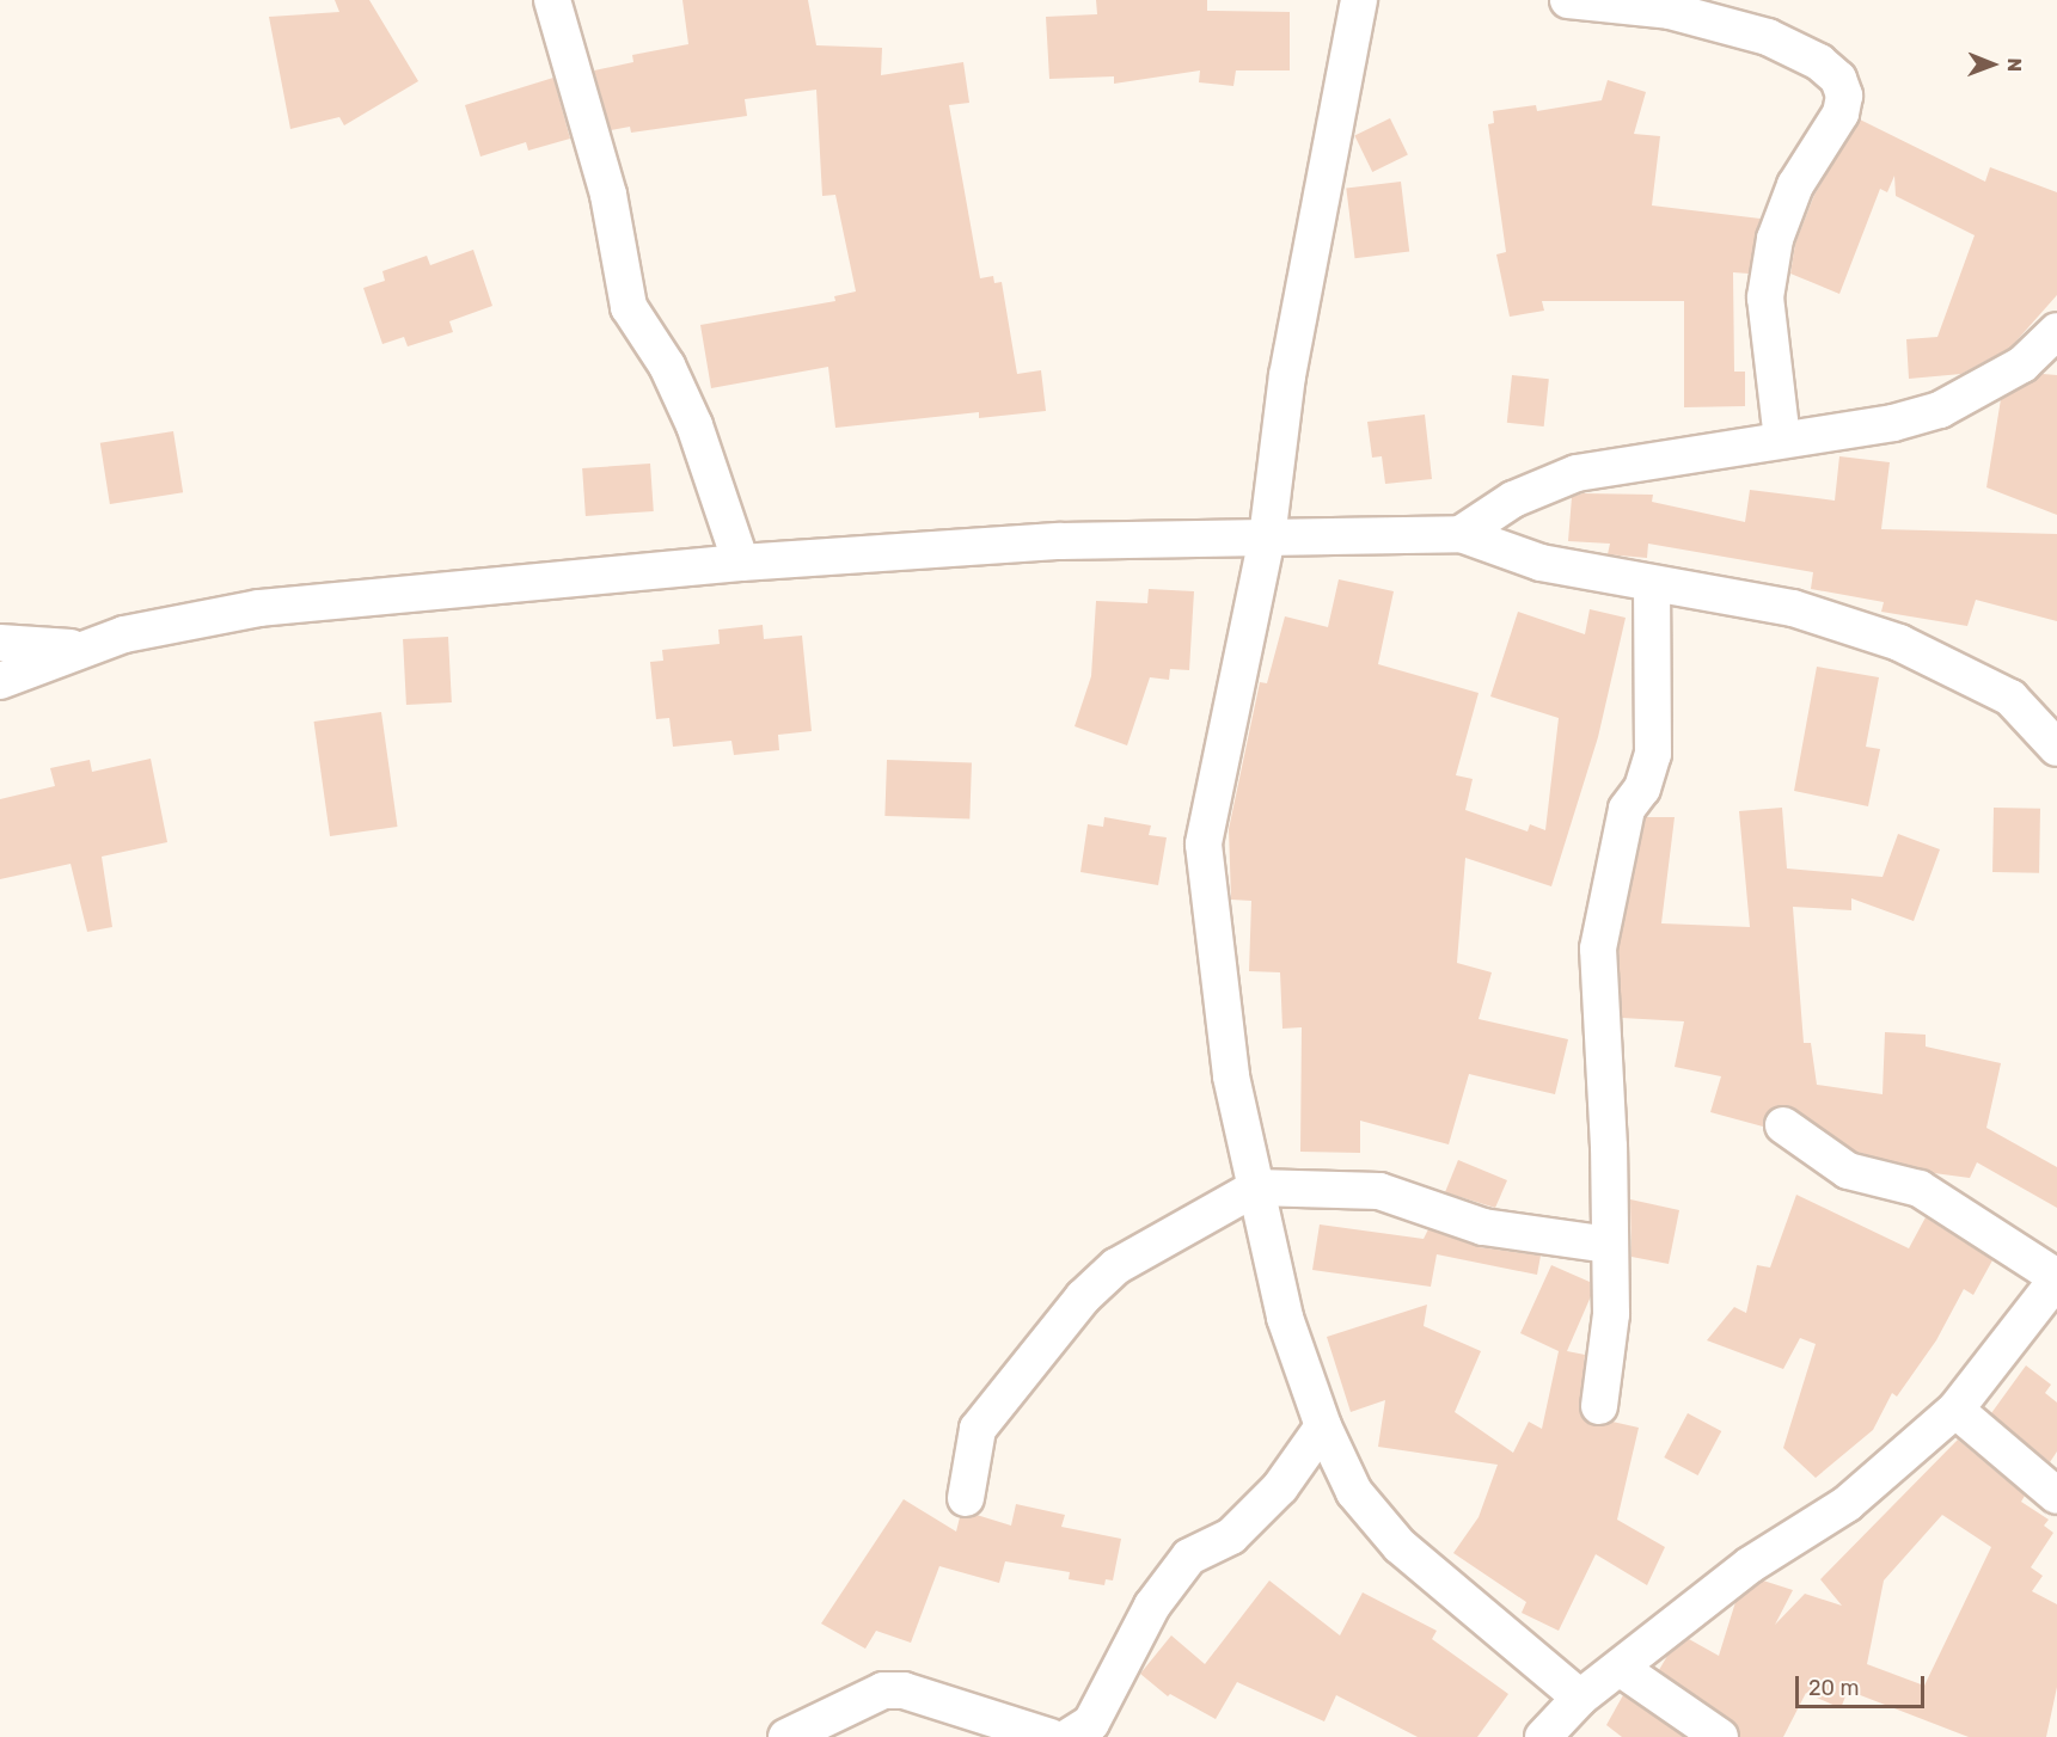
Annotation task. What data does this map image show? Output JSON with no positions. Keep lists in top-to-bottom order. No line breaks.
{"scale_bar":"20 m","north":"right"}
